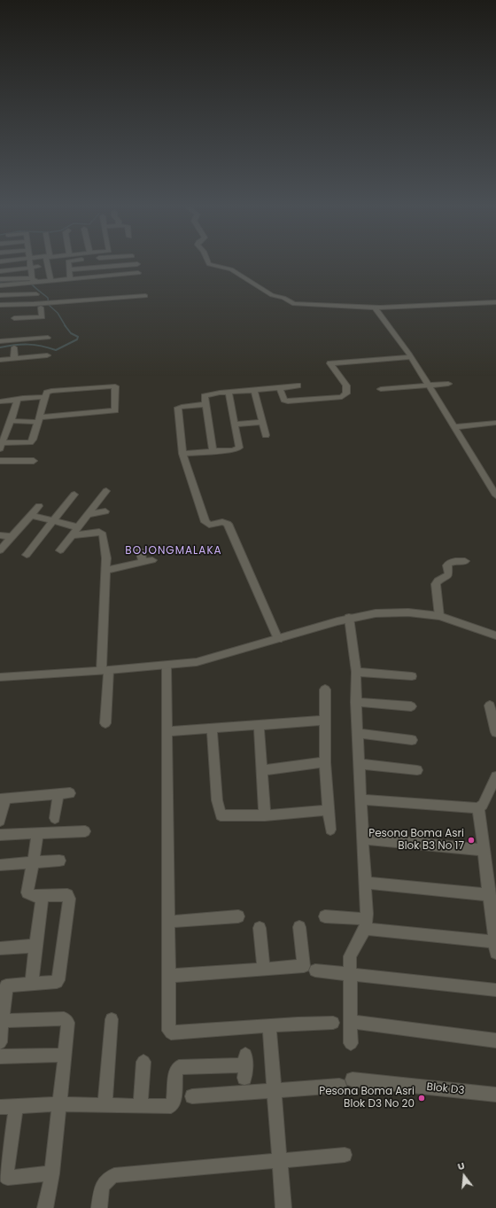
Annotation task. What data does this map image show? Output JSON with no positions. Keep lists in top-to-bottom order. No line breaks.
{"streets":{"street":["Blok D3"]},"districts":["BOJONGMALAKA"],"places":["Pesona Boma Asri Blok B3 No 17","Pesona Boma Asri Blok D3 No 20"],"north":"top"}
